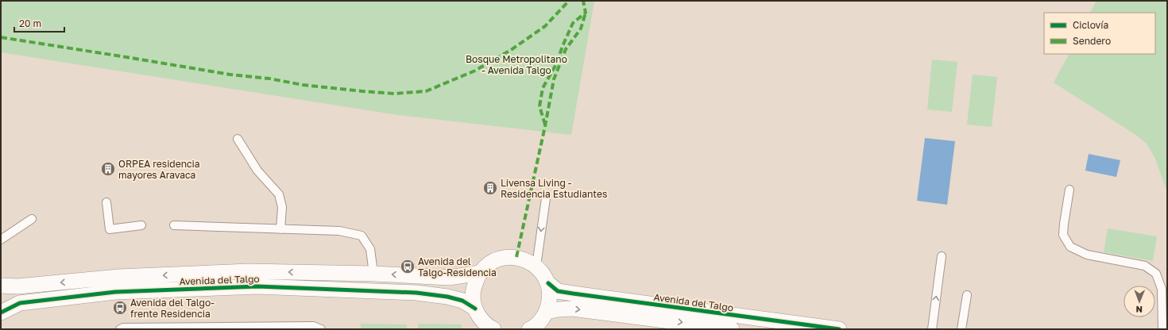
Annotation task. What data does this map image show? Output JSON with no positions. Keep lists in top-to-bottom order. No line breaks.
{"streets":{"street":["Avenida del Talgo"]},"parks":["Bosque Metropolitano - Avenida Talgo"],"places":{"building":["ORPEA residencia mayores Aravaca","Livensa Living - Residencia Estudiantes"],"bus stop":["Avenida del Talgo-Residencia","Avenida del Talgo- frente Residencia"]},"legend":["Ciclovía","Sendero"],"scale_bar":"20 m","north":"bottom"}
